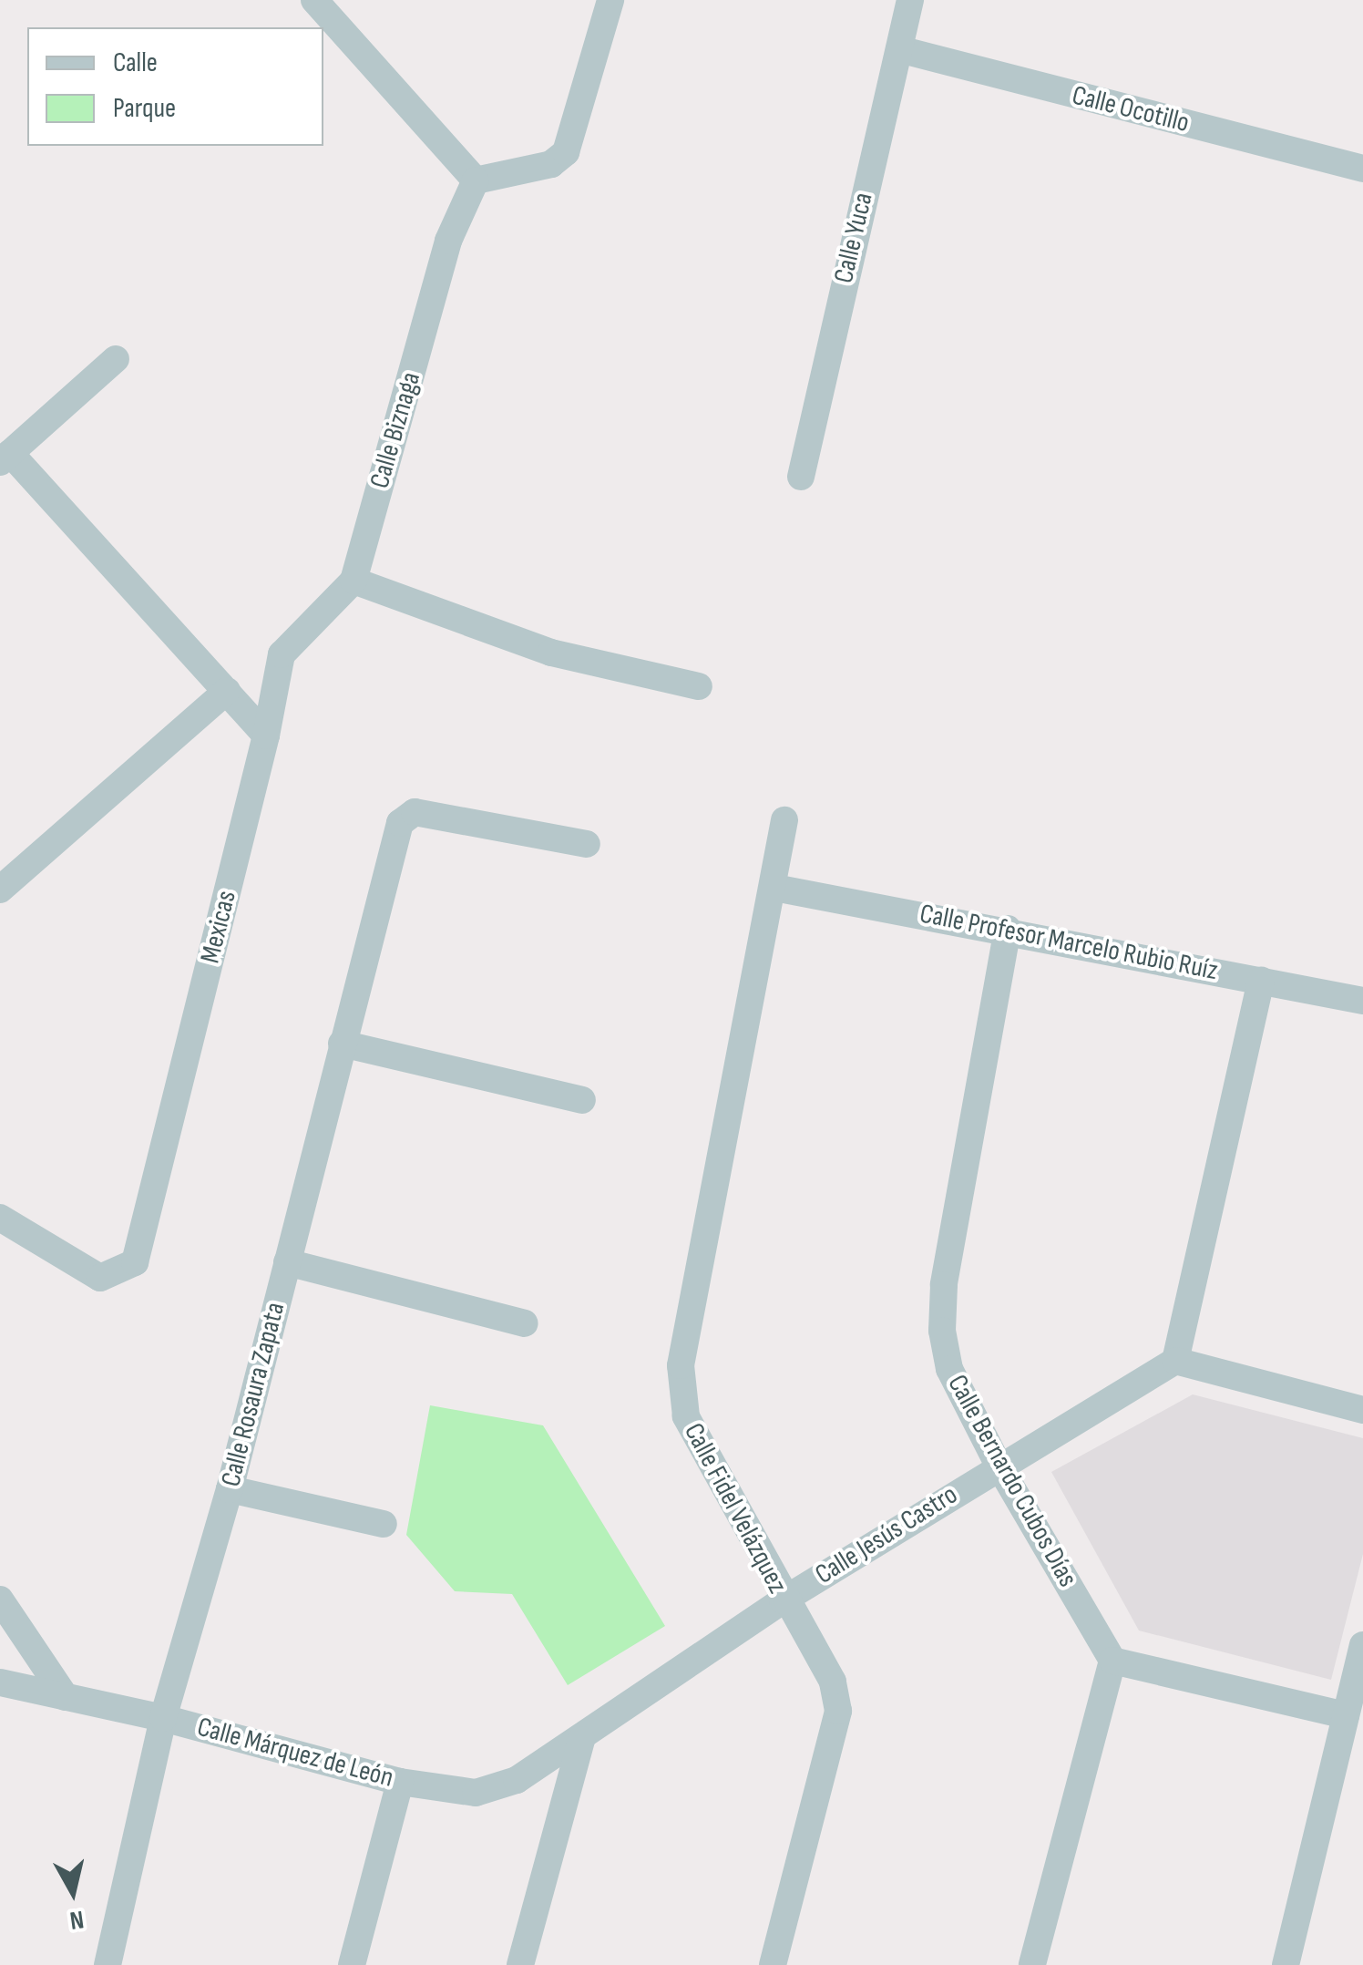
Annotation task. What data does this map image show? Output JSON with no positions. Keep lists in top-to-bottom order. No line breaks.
{"streets":{"street":["Calle Ocotillo","Calle Yuca","Calle Biznaga","Mexicas","Calle Profesor Marcelo Rubio Ruíz","Calle Rosaura Zapata","Calle Bernardo Cubos Días","Calle Fidel Velázquez","Calle Jesús Castro","Calle Márquez de León"]},"crossings":[["Calle Ocotillo","Calle Yuca"],["Calle Biznaga","Mexicas"],["Calle Profesor Marcelo Rubio Ruíz","Calle Bernardo Cubos Días"],["Calle Profesor Marcelo Rubio Ruíz","Calle Fidel Velázquez"],["Calle Rosaura Zapata","Calle Márquez de León"],["Calle Bernardo Cubos Días","Calle Jesús Castro"],["Calle Fidel Velázquez","Calle Jesús Castro"],["Calle Jesús Castro","Calle Márquez de León"]],"legend":["Calle","Parque"],"north":"bottom"}
